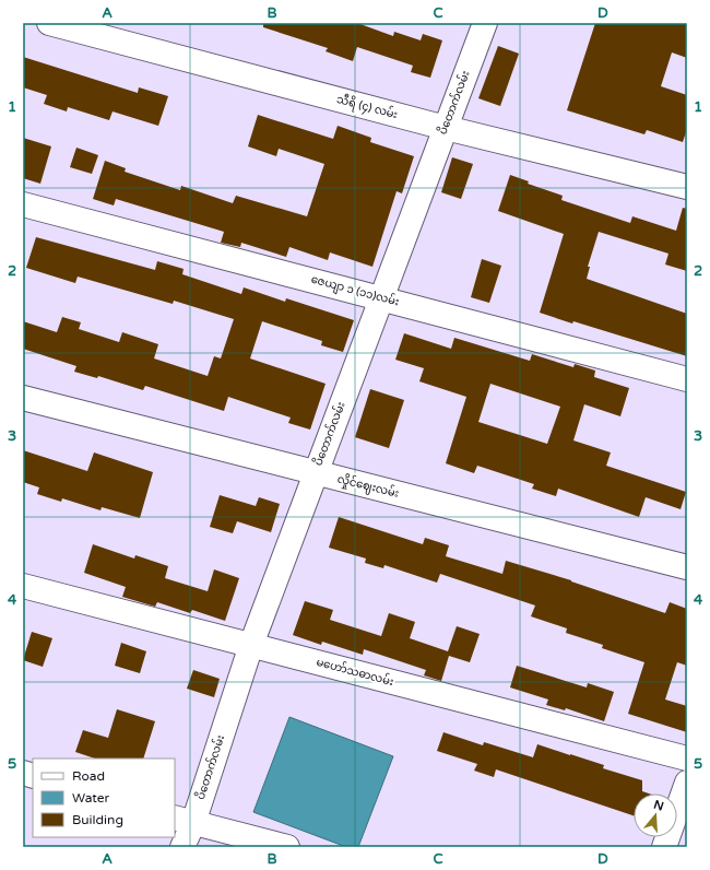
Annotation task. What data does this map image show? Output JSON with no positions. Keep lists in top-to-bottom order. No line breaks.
{"streets":{"street":["ပိတောက်လမ်း","သီရိ (၄) လမ်း","ဇေယျာ ၁ (၁၁)လမ်း","လှိုင်ဈေးလမ်း","မဟော်သဓာလမ်း"]},"crossings":[["ပိတောက်လမ်း","သီရိ (၄) လမ်း"],["ပိတောက်လမ်း","ဇေယျာ ၁ (၁၁)လမ်း"],["ပိတောက်လမ်း","လှိုင်ဈေးလမ်း"],["ပိတောက်လမ်း","မဟော်သဓာလမ်း"]],"legend":["Road","Water","Building"],"north":"top","grid":{"columns":["A","B","C","D"],"rows":["1","2","3","4","5"]}}
